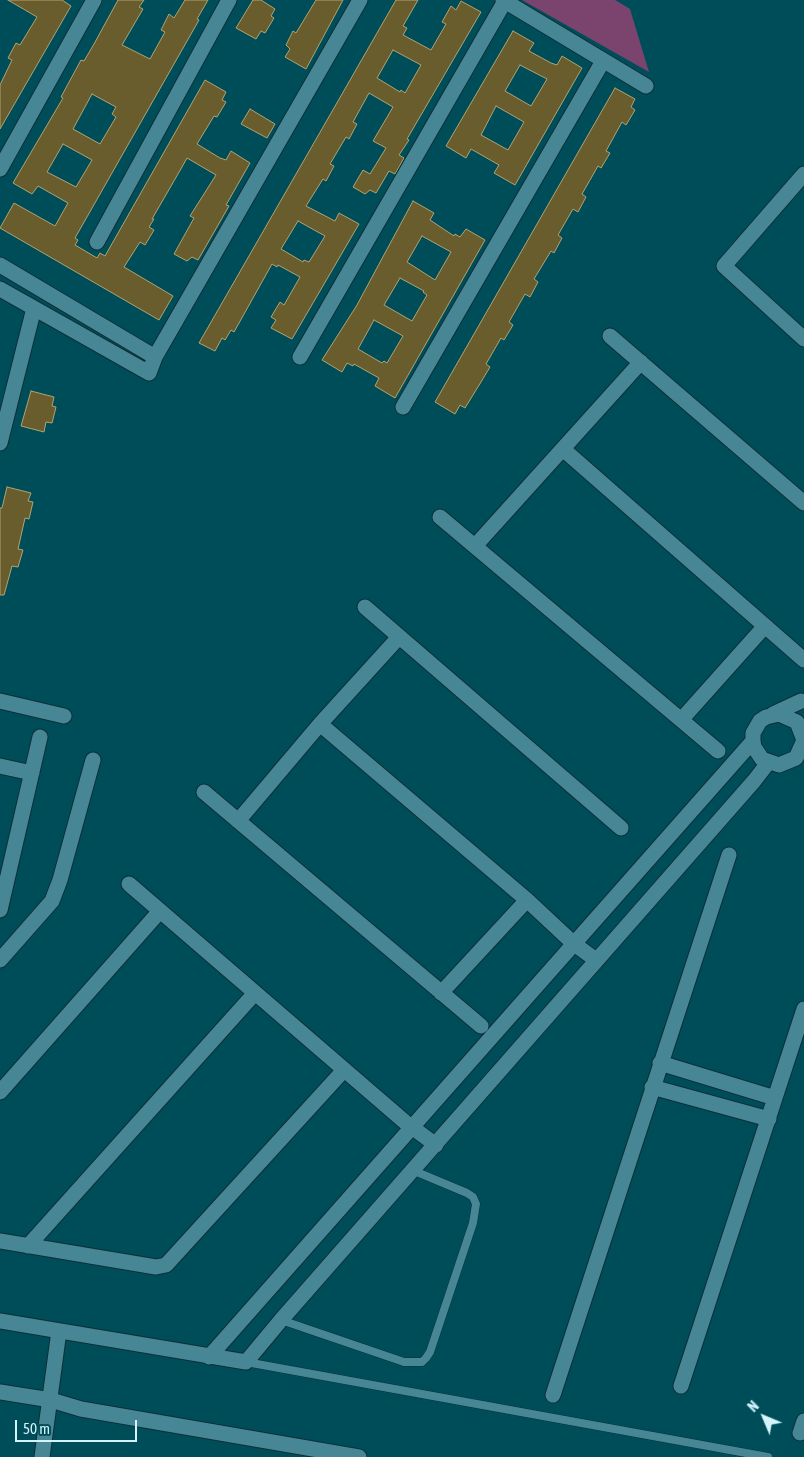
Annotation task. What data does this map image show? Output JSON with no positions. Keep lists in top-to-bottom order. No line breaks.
{"scale_bar":"50 m","north":"top left"}
